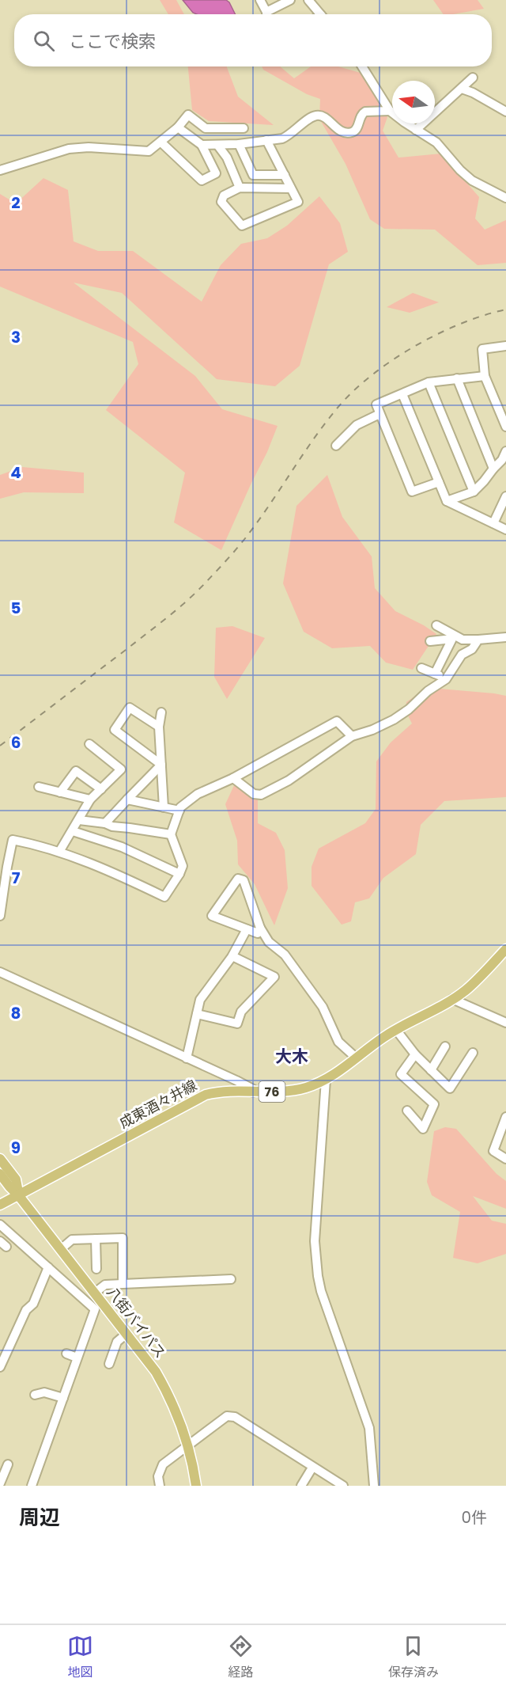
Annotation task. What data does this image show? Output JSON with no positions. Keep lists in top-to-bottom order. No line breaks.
{"streets":{"main road":["76","成東酒々井線","八街バイパス"]},"crossings":[["成東酒々井線","八街バイパス"]],"districts":["大木"],"north":"left","page":{"search":"ここで検索","heading":["周辺","0件"],"nav":["地図","経路","保存済み"]},"grid":{"rows":["2","3","4","5","6","7","8","9"]}}
